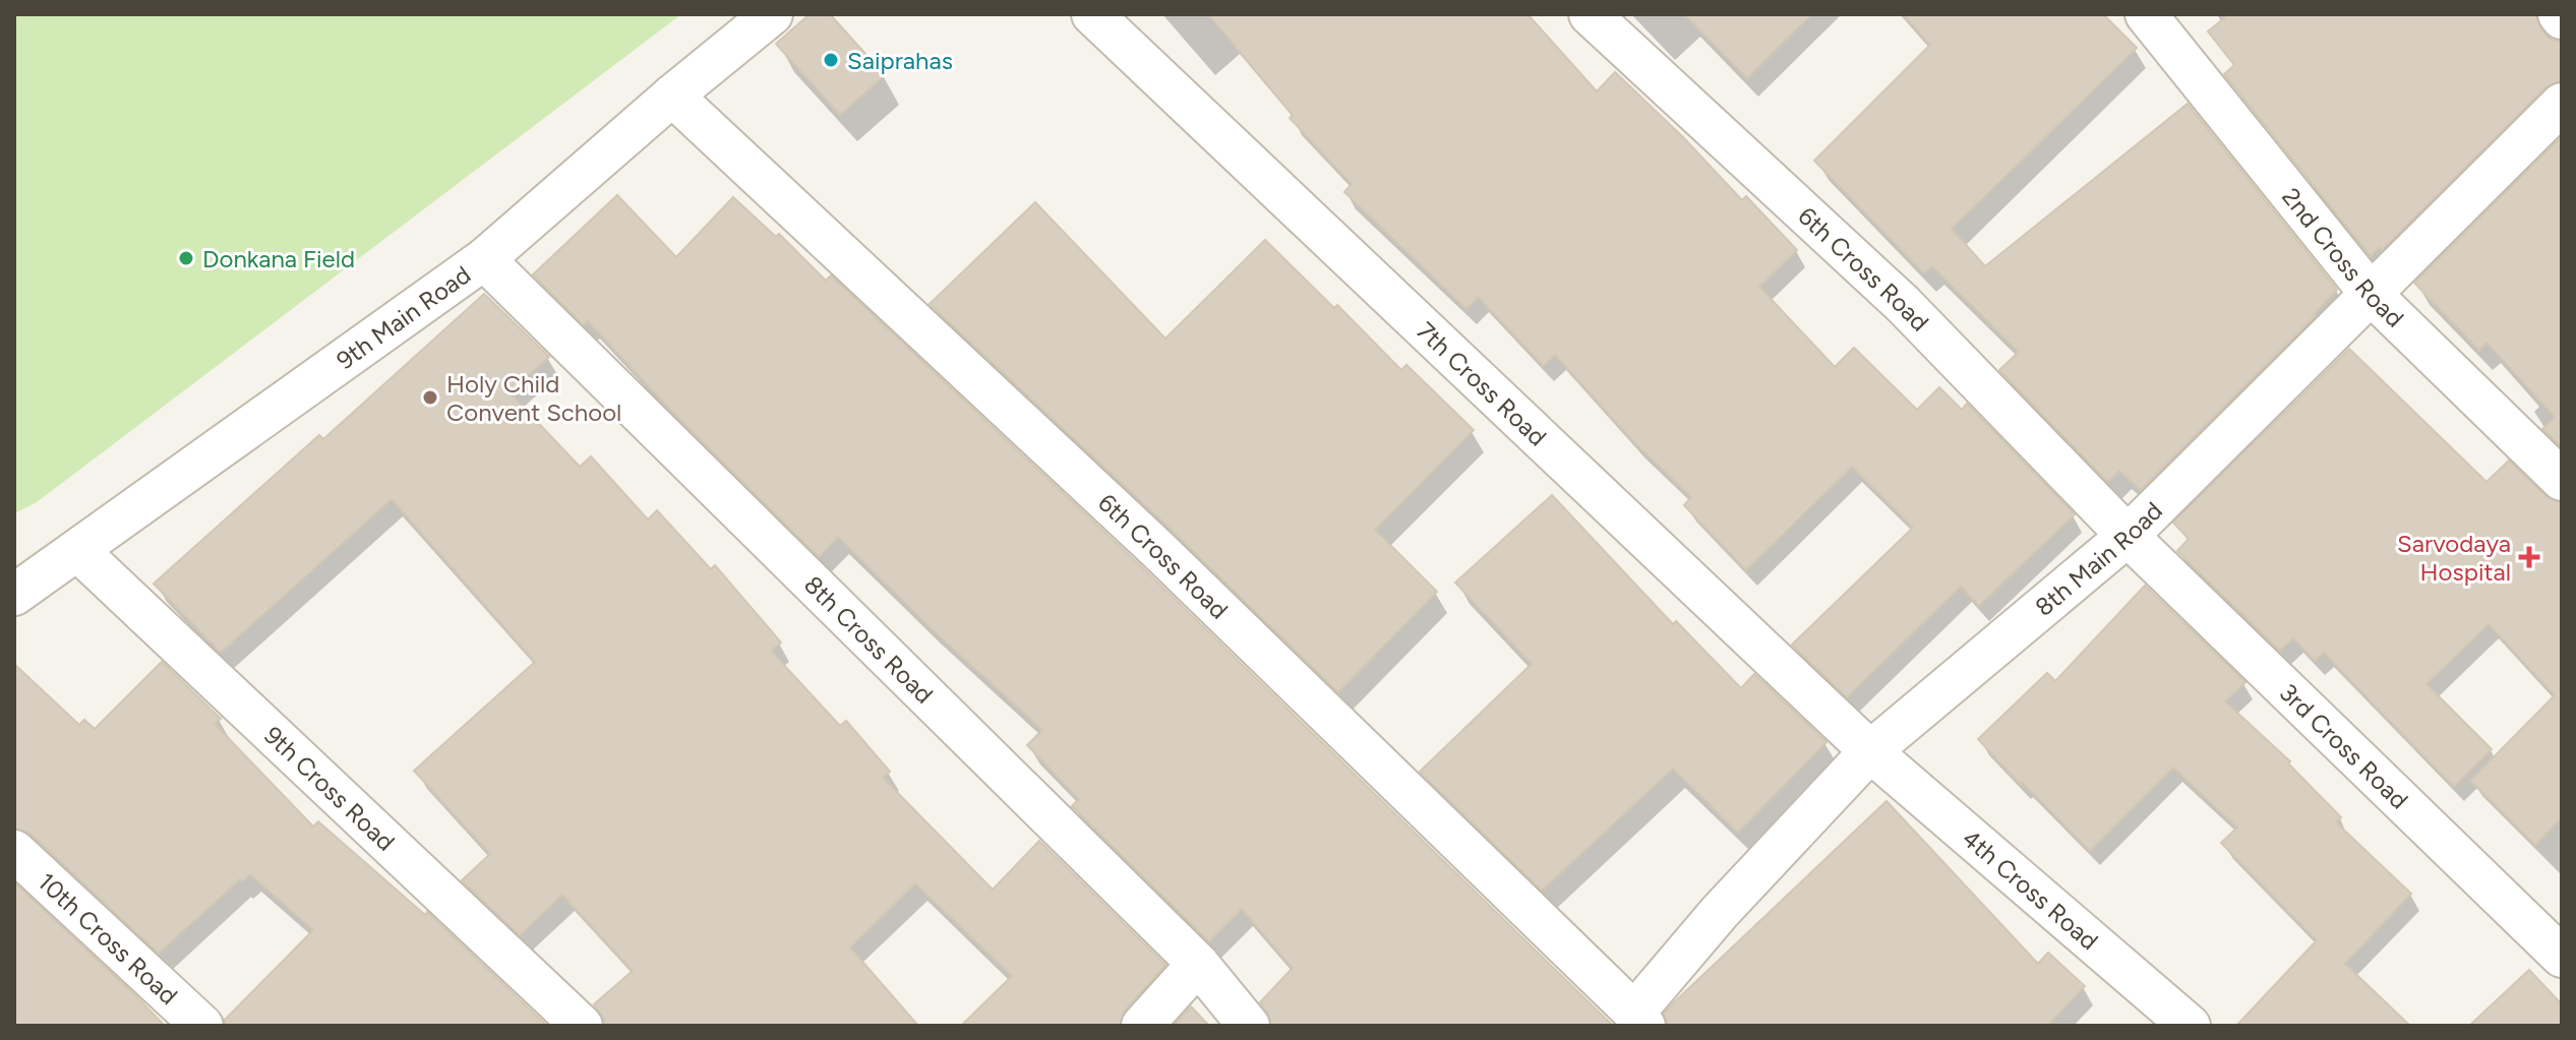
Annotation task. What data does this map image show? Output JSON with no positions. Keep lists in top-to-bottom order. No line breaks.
{"streets":{"street":["2nd Cross Road","6th Cross Road","9th Main Road","7th Cross Road","8th Main Road","8th Cross Road","3rd Cross Road","9th Cross Road","4th Cross Road","10th Cross Road"]},"crossings":[["2nd Cross Road","8th Main Road"],["6th Cross Road","9th Main Road"],["6th Cross Road","8th Main Road"],["6th Cross Road","3rd Cross Road"],["9th Main Road","8th Cross Road"],["9th Main Road","9th Cross Road"],["7th Cross Road","8th Main Road"],["7th Cross Road","4th Cross Road"],["8th Main Road","3rd Cross Road"],["8th Main Road","4th Cross Road"]],"places":{"other":["Saiprahas","Donkana Field","Holy Child Convent School"],"health":["Sarvodaya Hospital"]}}
